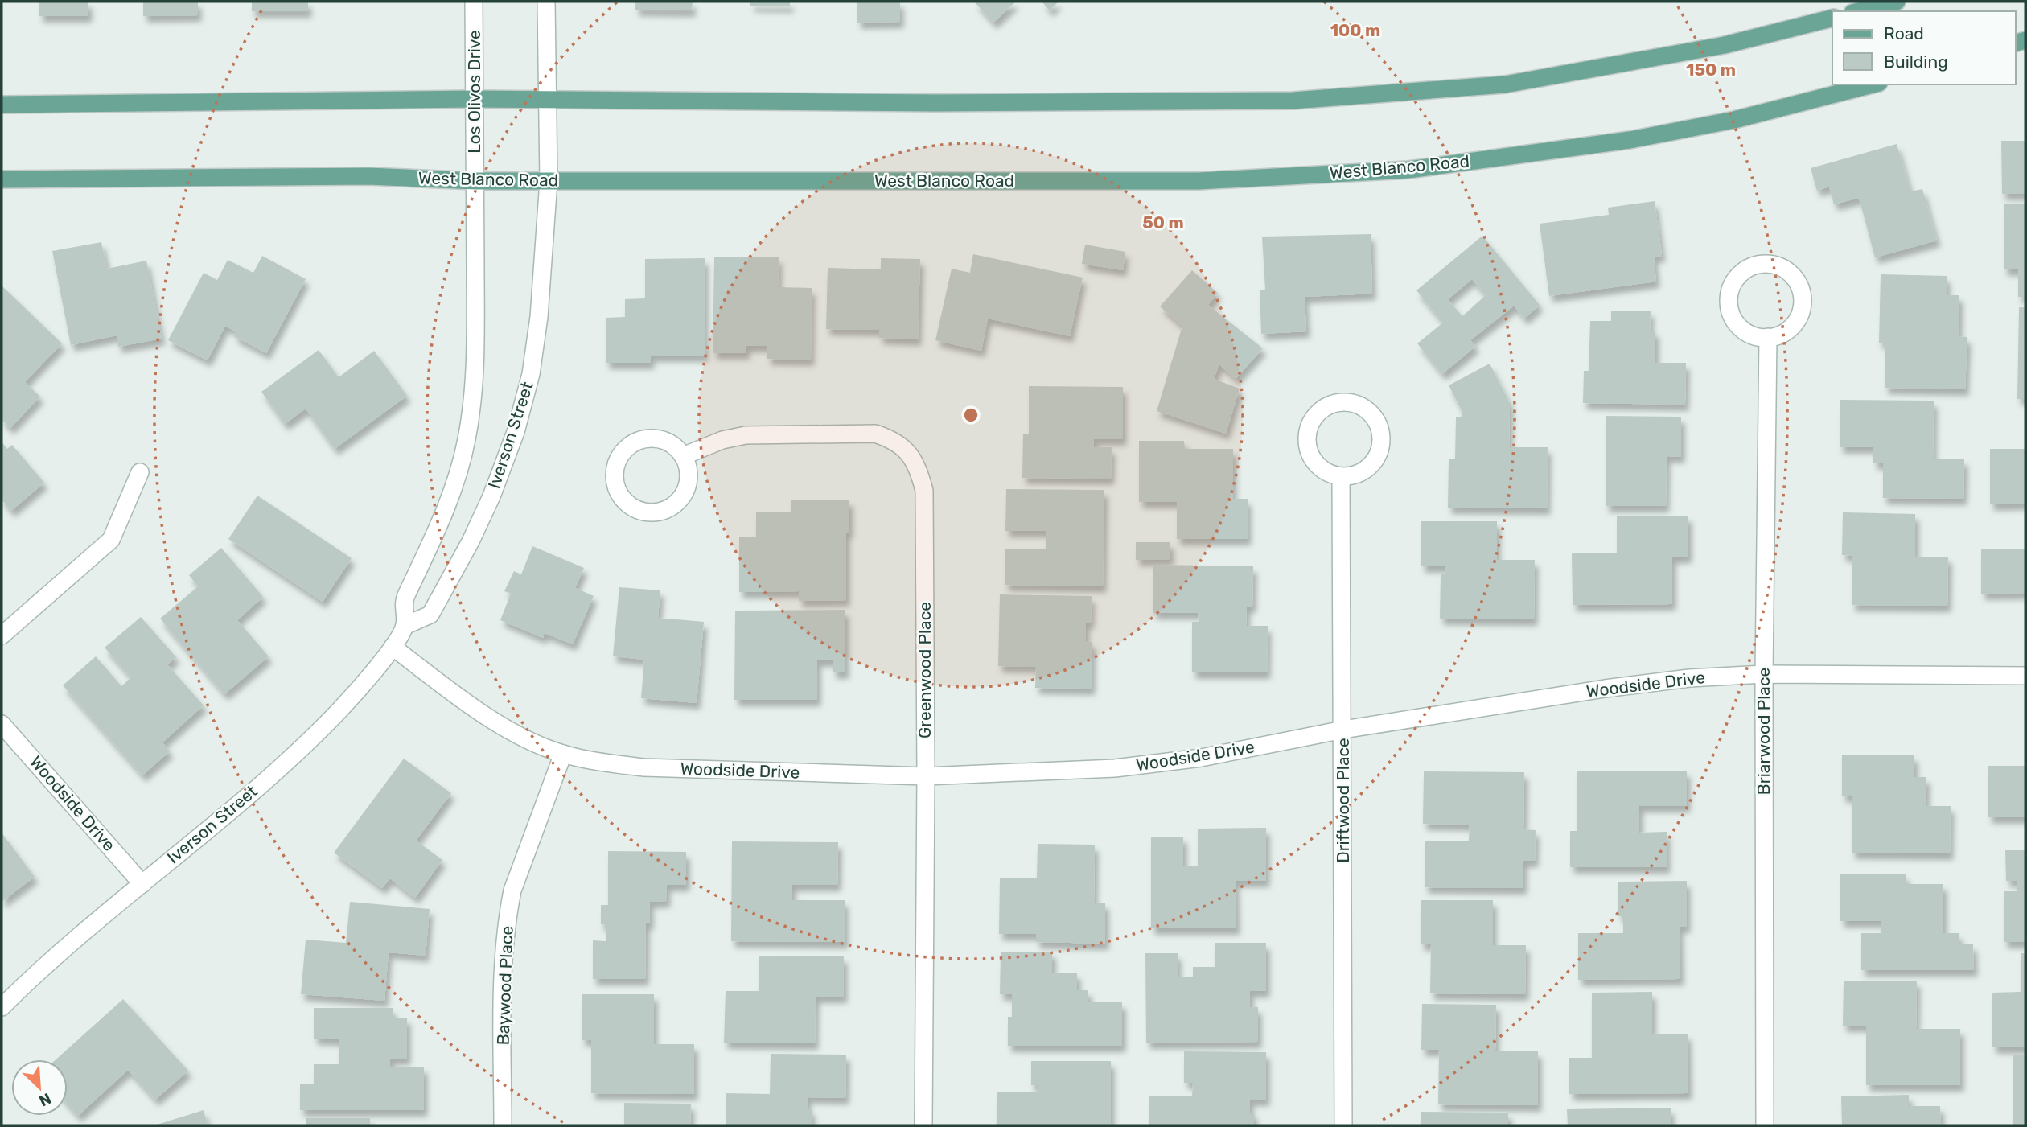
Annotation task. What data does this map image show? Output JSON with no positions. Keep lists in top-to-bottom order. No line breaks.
{"streets":{"main road":["West Blanco Road"],"street":["Los Olivos Drive","Iverson Street","Greenwood Place","Woodside Drive","Briarwood Place","Driftwood Place","Baywood Place"]},"crossings":[["Los Olivos Drive","West Blanco Road"],["West Blanco Road","Iverson Street"],["Iverson Street","Woodside Drive"],["Greenwood Place","Woodside Drive"],["Woodside Drive","Briarwood Place"],["Woodside Drive","Driftwood Place"],["Woodside Drive","Baywood Place"]],"legend":["Road","Building"],"north":"bottom right","rings":["100 m","150 m","50 m"]}
